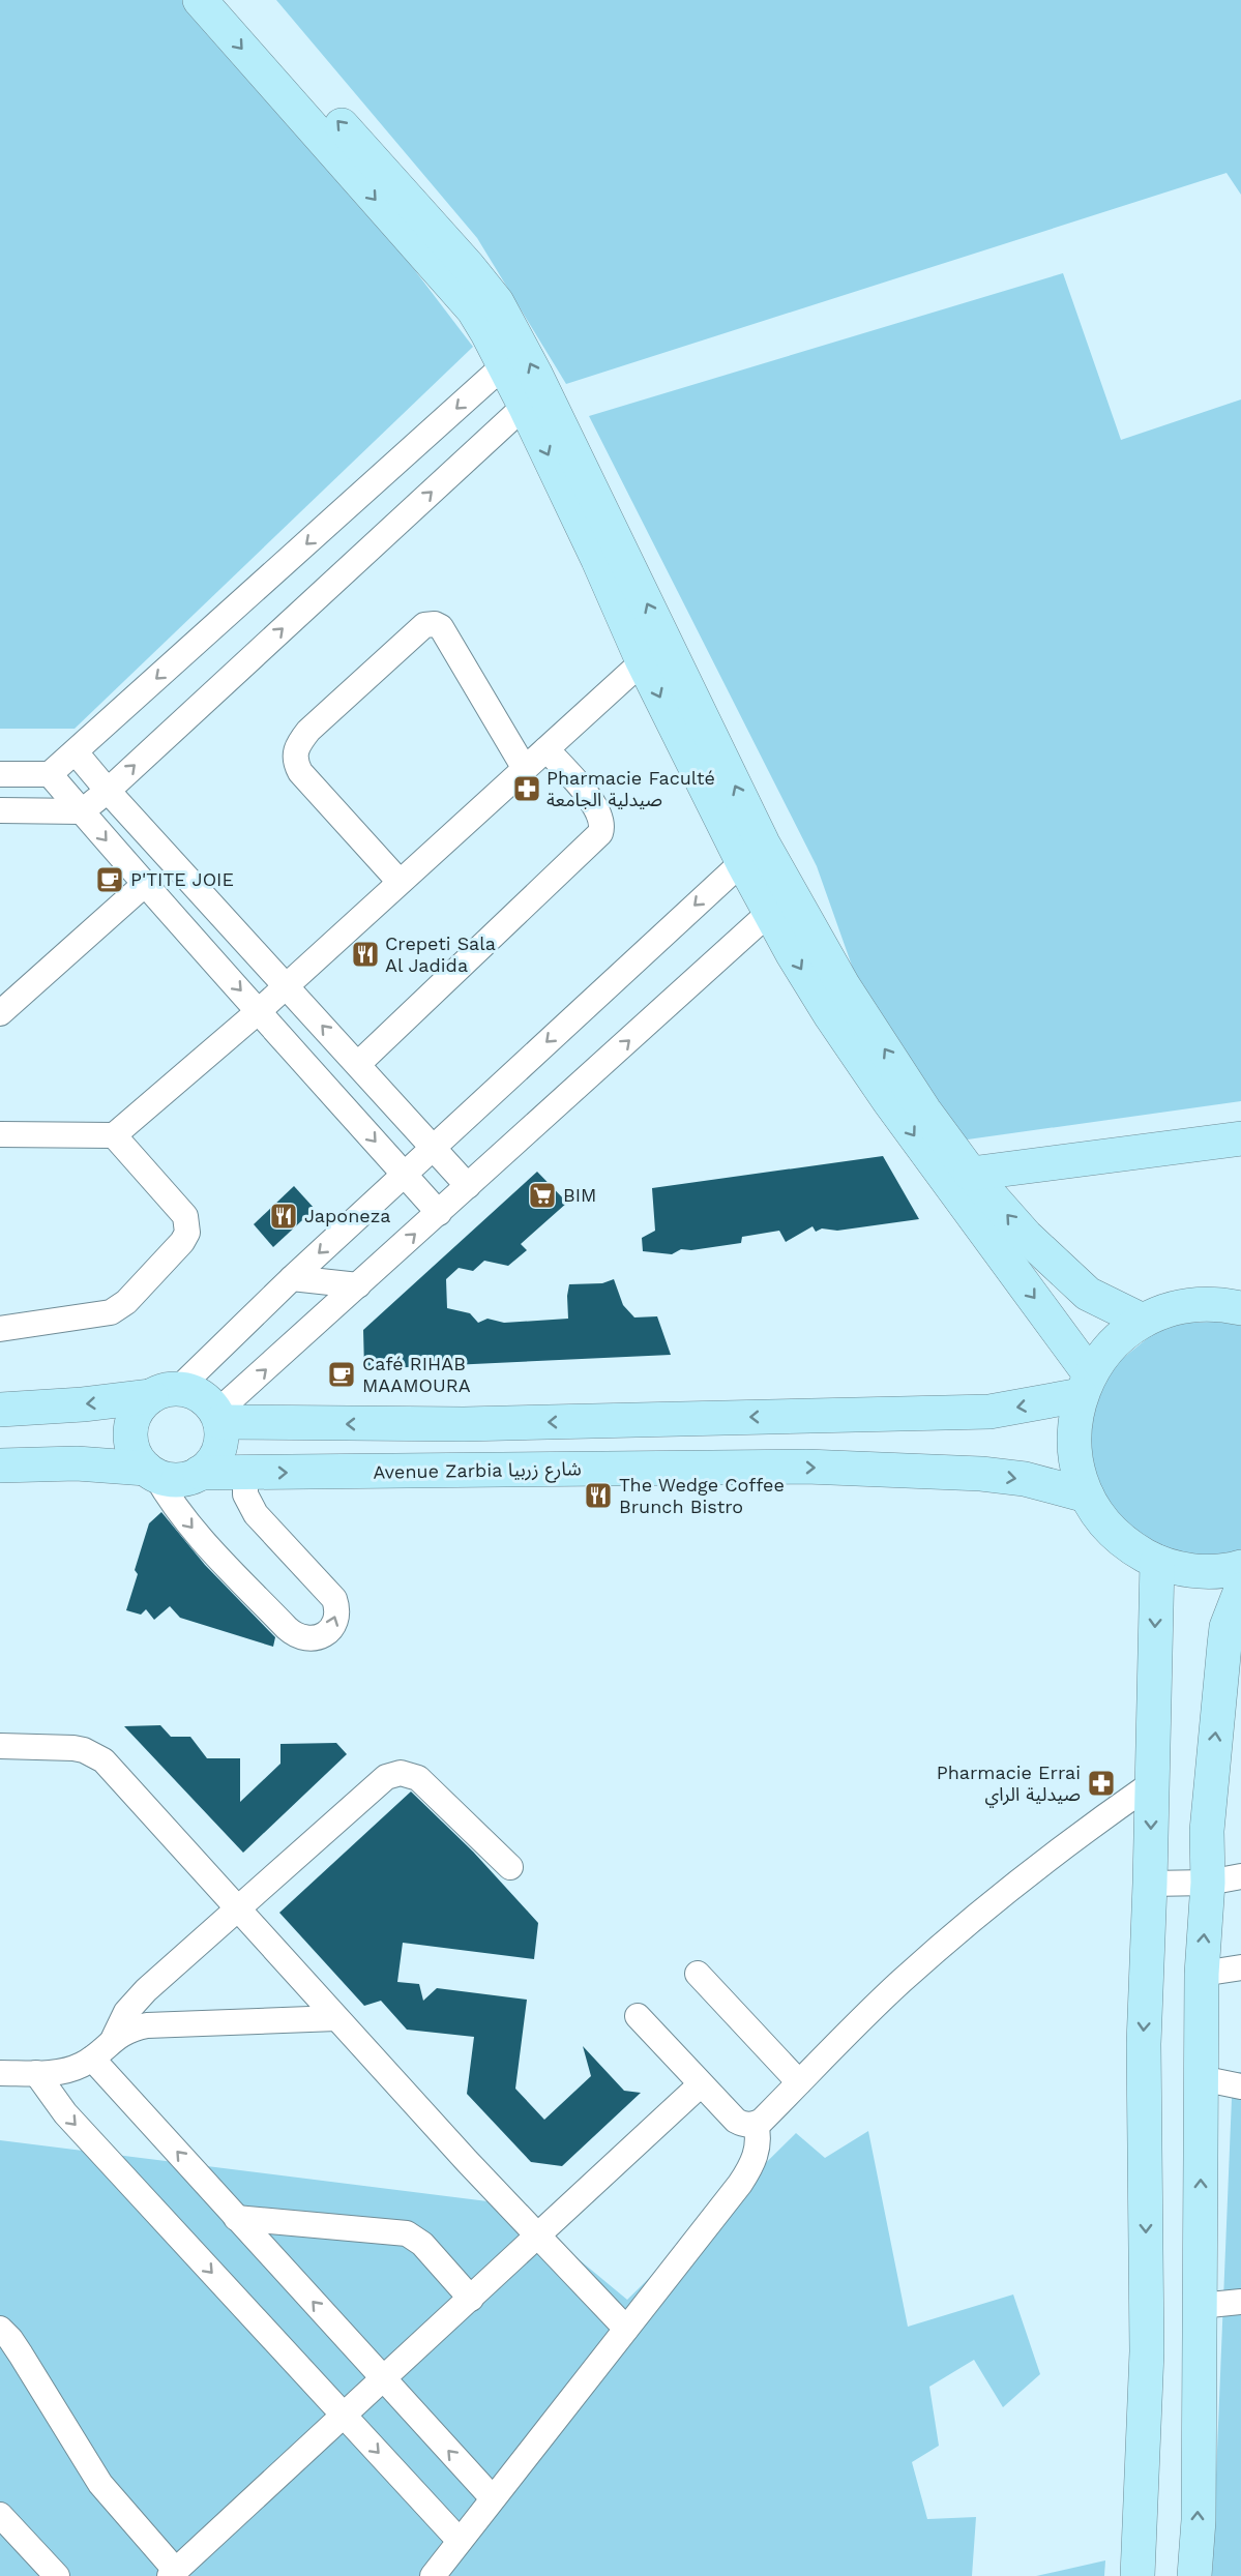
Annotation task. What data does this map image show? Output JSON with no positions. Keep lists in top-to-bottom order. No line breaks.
{"streets":{"main road":["Avenue Zarbia شارع زربيا"]},"places":{"pharmacy":["Pharmacie Faculté صيدلية الجامعة","Pharmacie Errai صيدلية الراي"],"cafe":["P'TITE JOIE","Café RIHAB MAAMOURA"],"restaurant":["Crepeti Sala Al Jadida","Japoneza","The Wedge Coffee Brunch Bistro"],"supermarket":["BIM"]}}
